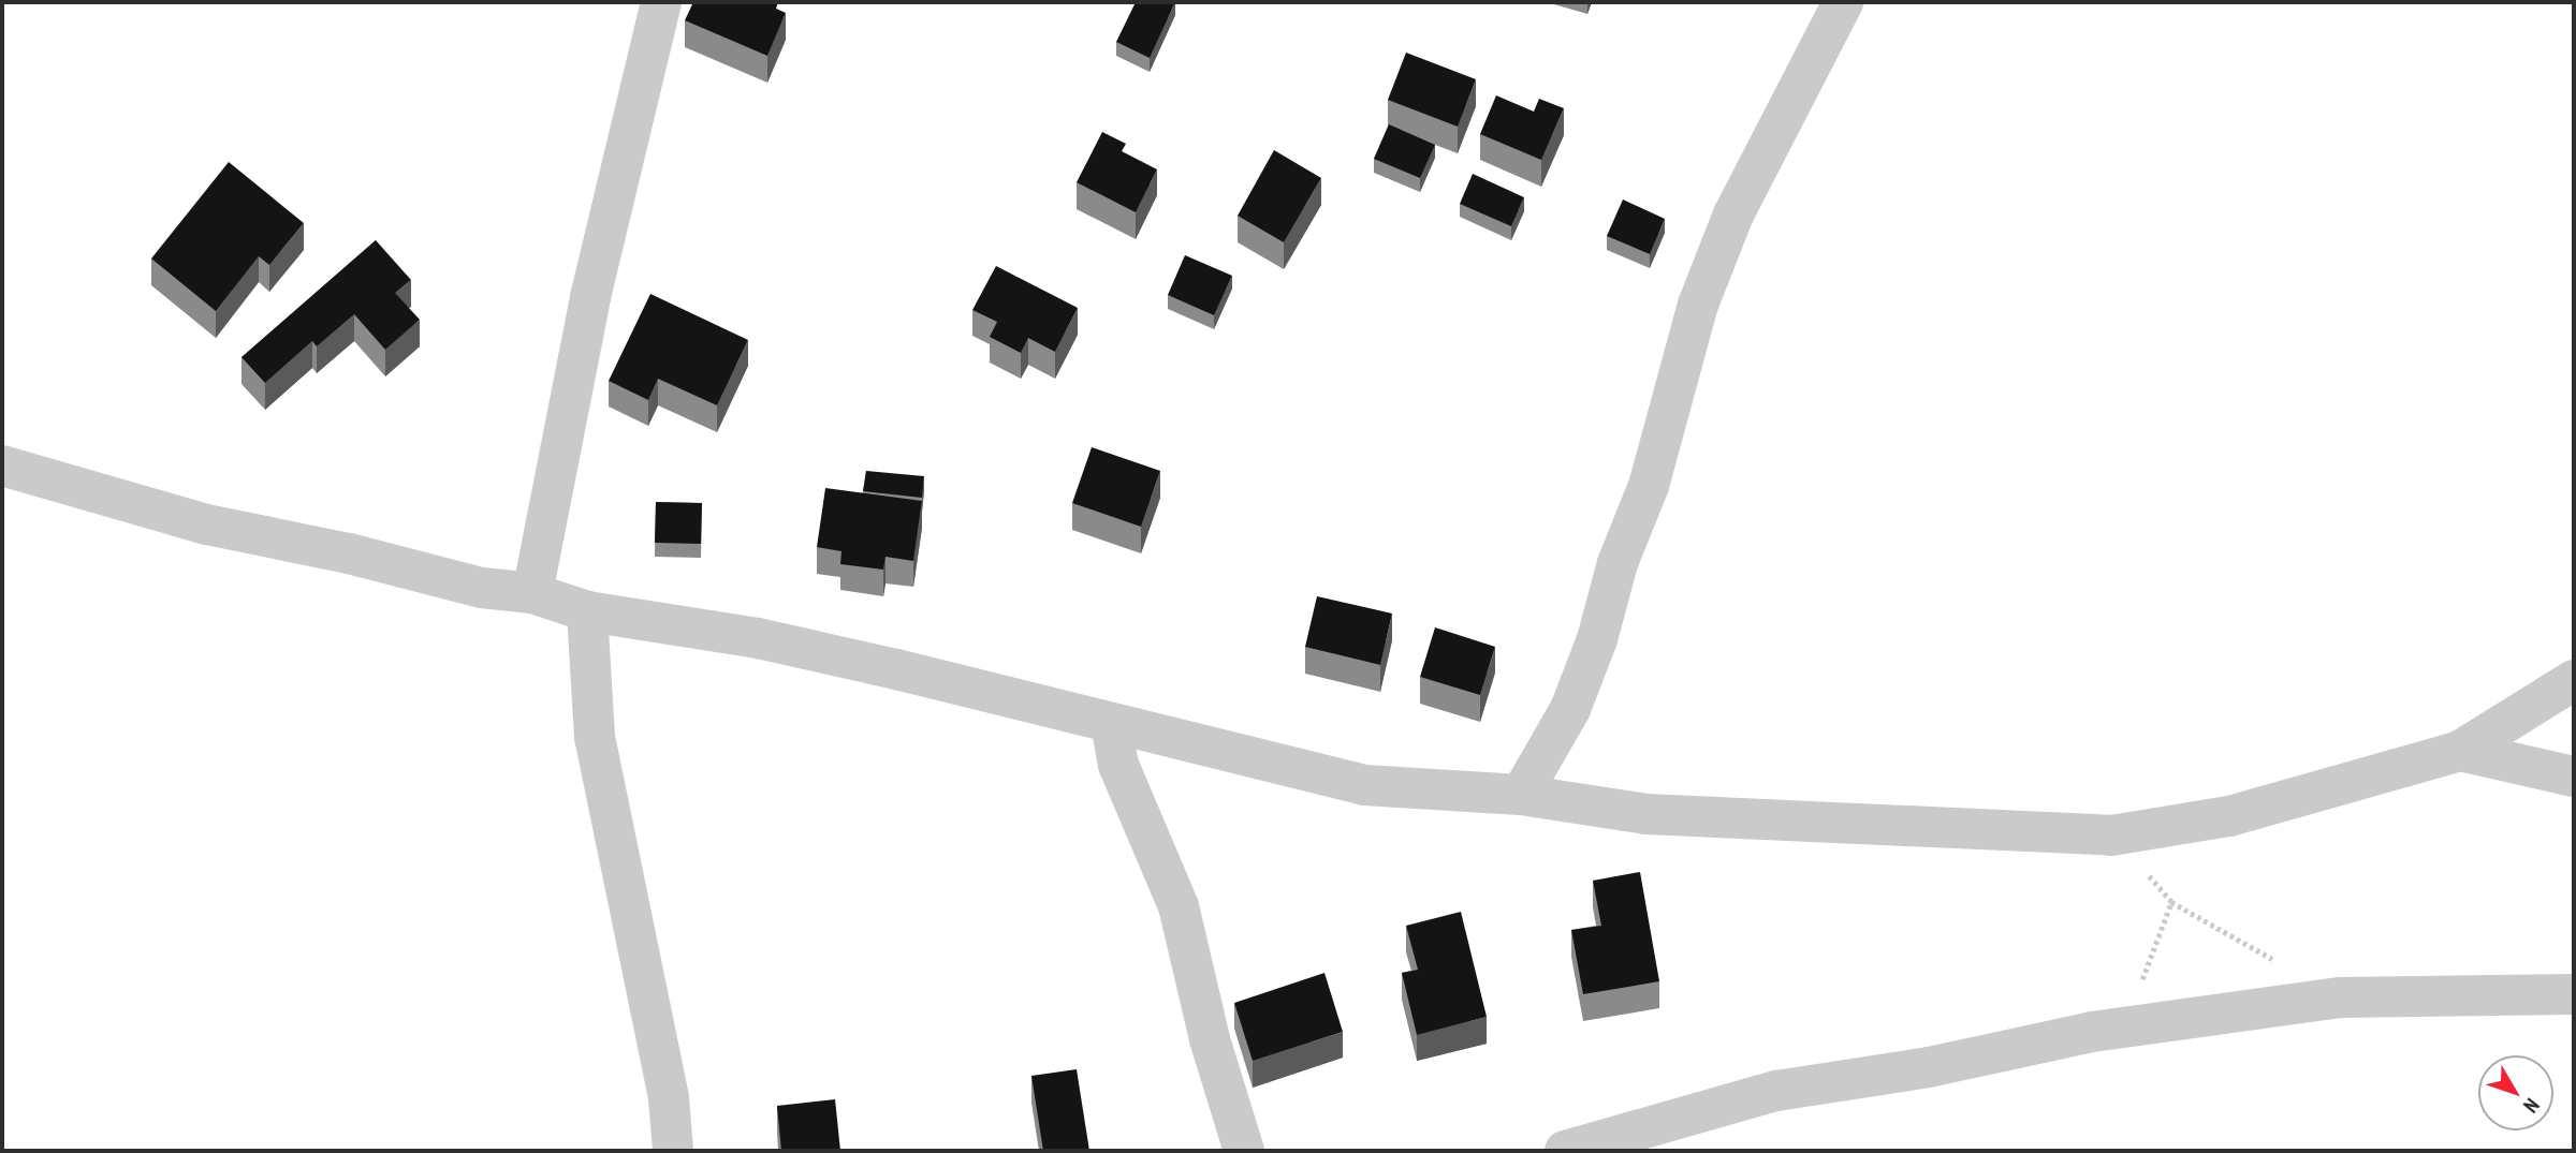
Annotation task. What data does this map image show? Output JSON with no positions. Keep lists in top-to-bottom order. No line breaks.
{"north":"bottom right"}
